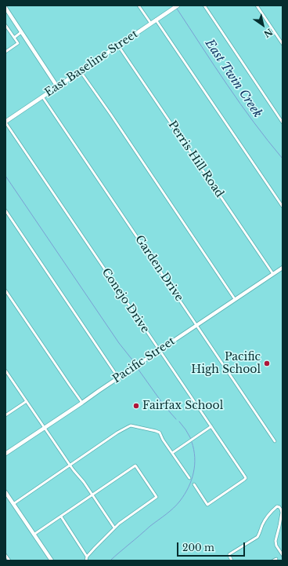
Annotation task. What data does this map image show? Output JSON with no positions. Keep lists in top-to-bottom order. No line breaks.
{"streets":{"main road":["East Baseline Street"],"street":["Perris Hill Road","Garden Drive","Conejo Drive","Pacific Street"]},"crossings":[["East Baseline Street","Perris Hill Road"],["East Baseline Street","Garden Drive"],["East Baseline Street","Conejo Drive"],["Perris Hill Road","Pacific Street"],["Garden Drive","Pacific Street"],["Conejo Drive","Pacific Street"]],"water":["East Twin Creek"],"places":["Pacific High School","Fairfax School"],"scale_bar":"200 m","north":"bottom right"}
